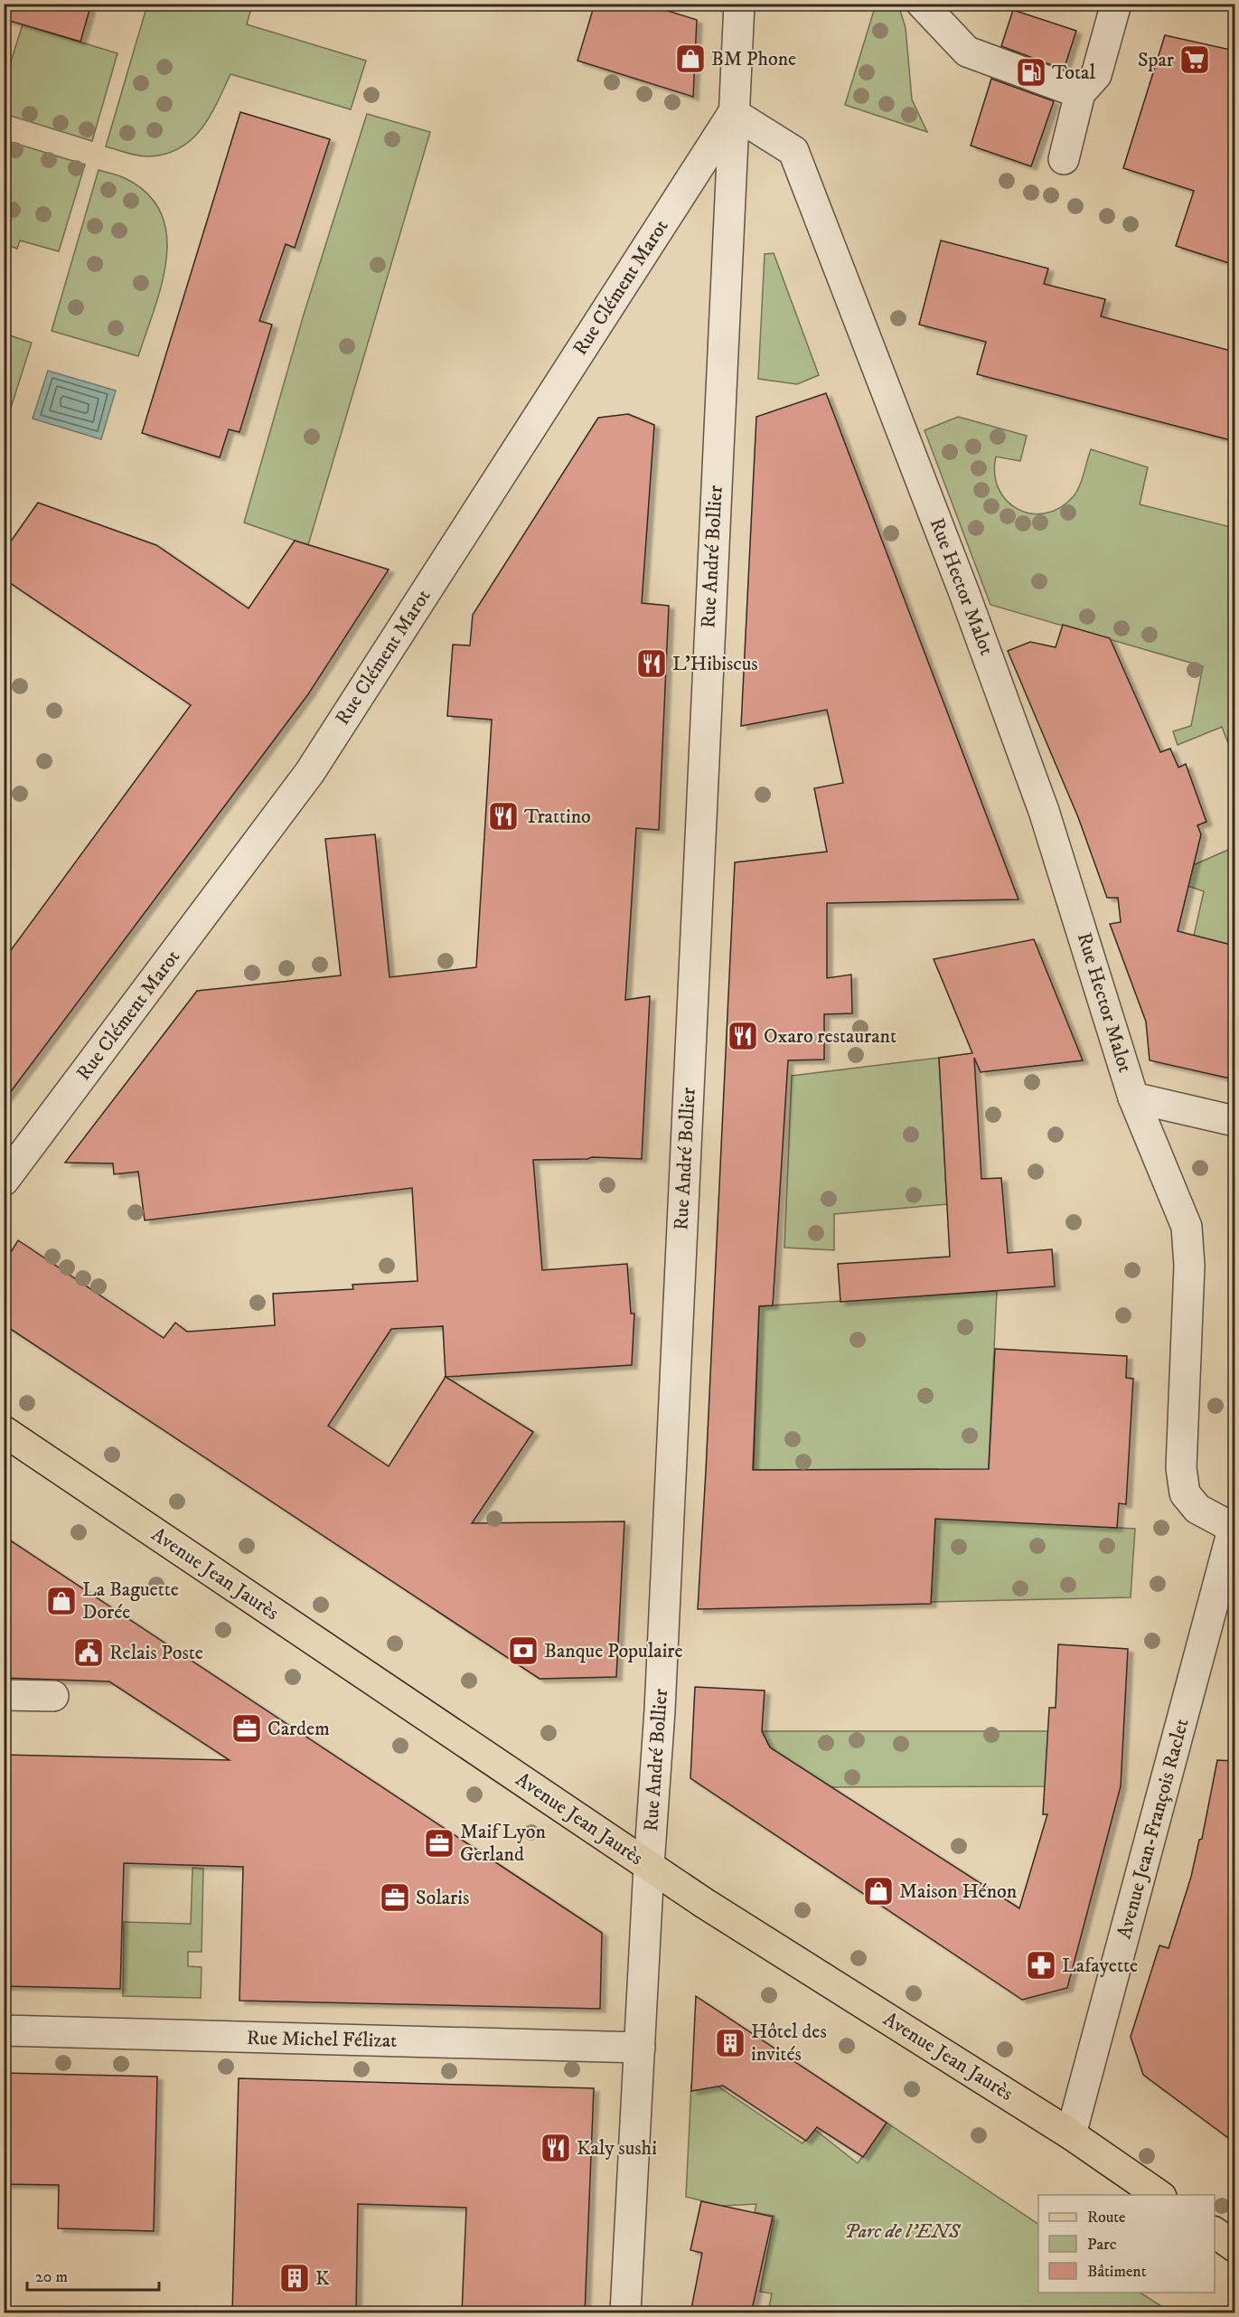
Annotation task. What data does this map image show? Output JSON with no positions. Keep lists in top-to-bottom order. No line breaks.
{"streets":{"main road":["Avenue Jean Jaurès"],"street":["Rue Clément Marot","Rue André Bollier","Rue Hector Malot","Avenue Jean-François Raclet","Rue Michel Félizat"]},"crossings":[["Rue Clément Marot","Rue André Bollier"],["Rue Clément Marot","Rue Hector Malot"],["Rue André Bollier","Rue Hector Malot"],["Rue André Bollier","Avenue Jean Jaurès"],["Rue André Bollier","Rue Michel Félizat"],["Rue Hector Malot","Avenue Jean-François Raclet"],["Avenue Jean Jaurès","Avenue Jean-François Raclet"]],"parks":["Parc de l'ENS"],"places":{"shop":["BM Phone","La Baguette Dorée","Maison Hénon"],"supermarket":["Spar"],"fuel station":["Total"],"restaurant":["L’Hibiscus","Trattino","Oxaro restaurant","Kaly sushi"],"bank":["Banque Populaire"],"public building":["Relais Poste"],"office":["Cardem","Maif Lyon Gerland","Solaris"],"pharmacy":["Lafayette"],"building":["Hôtel des invités","K"]},"legend":["Route","Parc","Bâtiment"],"scale_bar":"20 m"}
